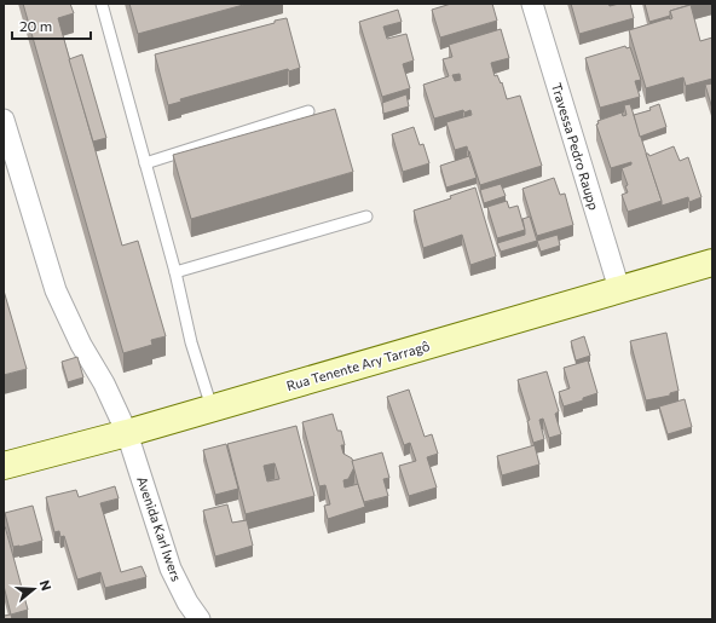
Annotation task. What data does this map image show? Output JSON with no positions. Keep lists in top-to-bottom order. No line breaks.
{"streets":{"main road":["Rua Tenente Ary Tarragô"],"street":["Travessa Pedro Raupp","Avenida Karl Iwers"]},"crossings":[["Travessa Pedro Raupp","Rua Tenente Ary Tarragô"],["Rua Tenente Ary Tarragô","Avenida Karl Iwers"]],"scale_bar":"20 m","north":"right"}
